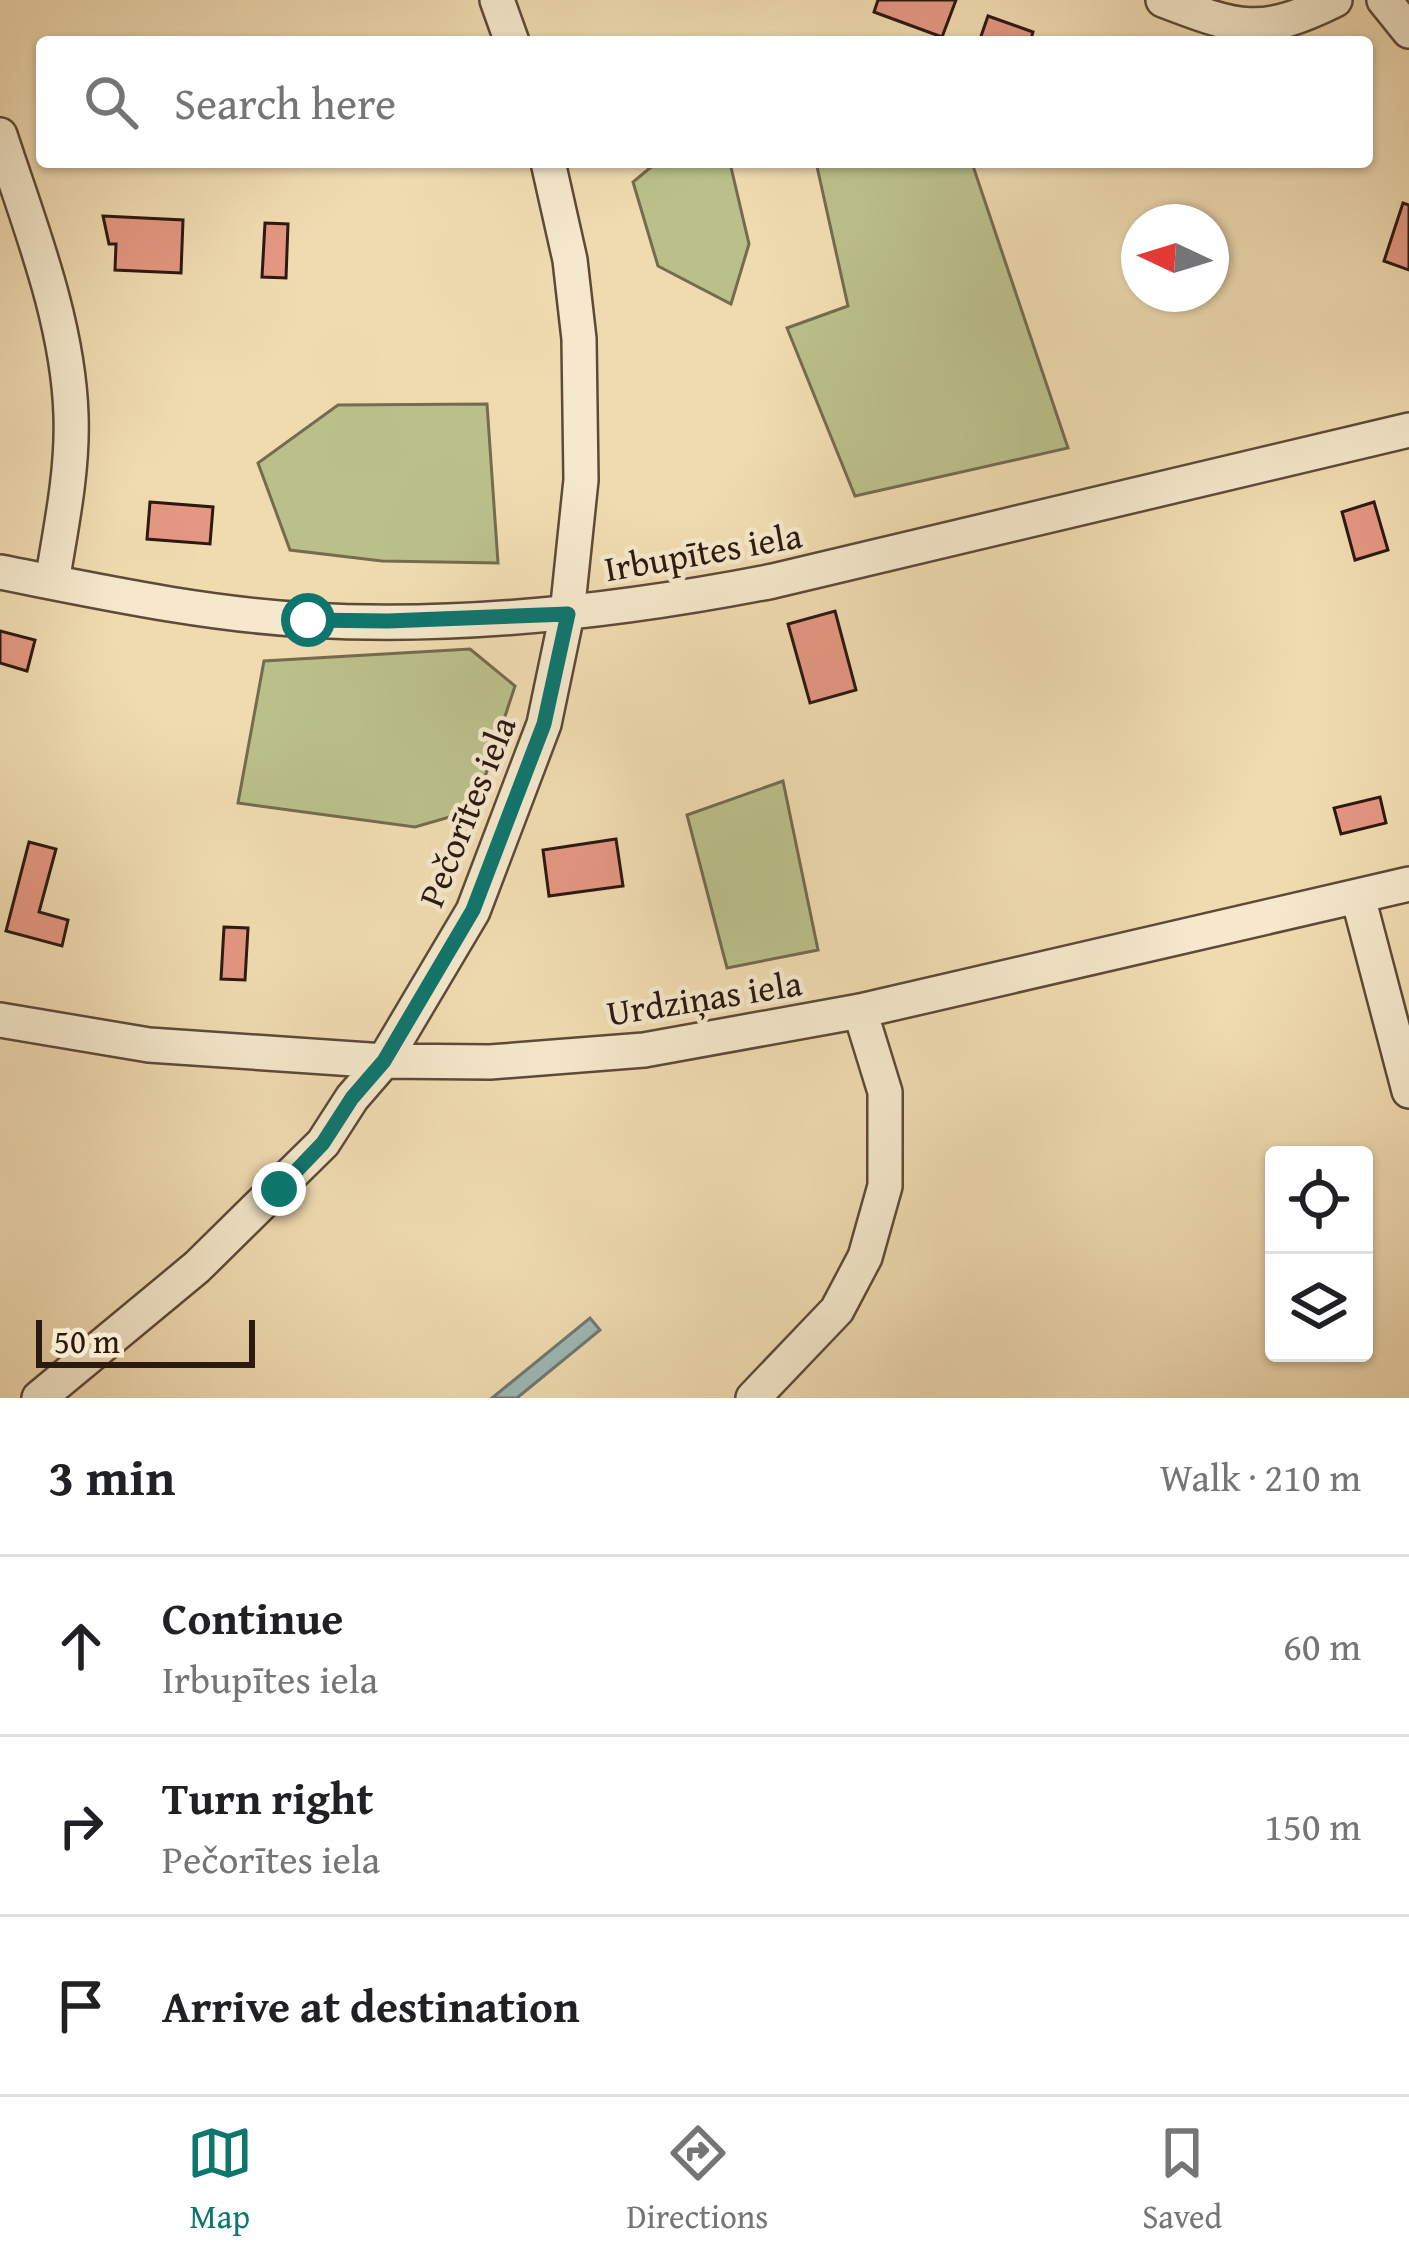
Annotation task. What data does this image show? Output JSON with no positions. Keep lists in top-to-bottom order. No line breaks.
{"streets":{"street":["Irbupītes iela","Pečorītes iela","Urdziņas iela"]},"crossings":[["Irbupītes iela","Pečorītes iela"],["Pečorītes iela","Urdziņas iela"]],"scale_bar":"50 m","north":"left","page":{"search":"Search here","scale":"50 m","heading":["3 min","Walk · 210 m"],"list":[["Continue","Irbupītes iela","60 m"],["Turn right","Pečorītes iela","150 m"],"Arrive at destination"],"nav":["Map","Directions","Saved"]}}
